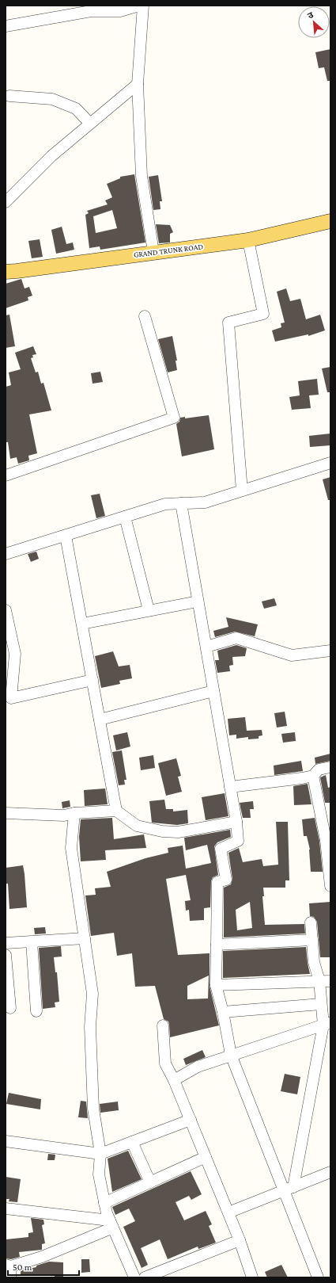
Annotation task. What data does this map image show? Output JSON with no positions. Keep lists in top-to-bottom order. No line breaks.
{"streets":{"main road":["GRAND TRUNK ROAD"]},"scale_bar":"50 m","north":"top left"}
